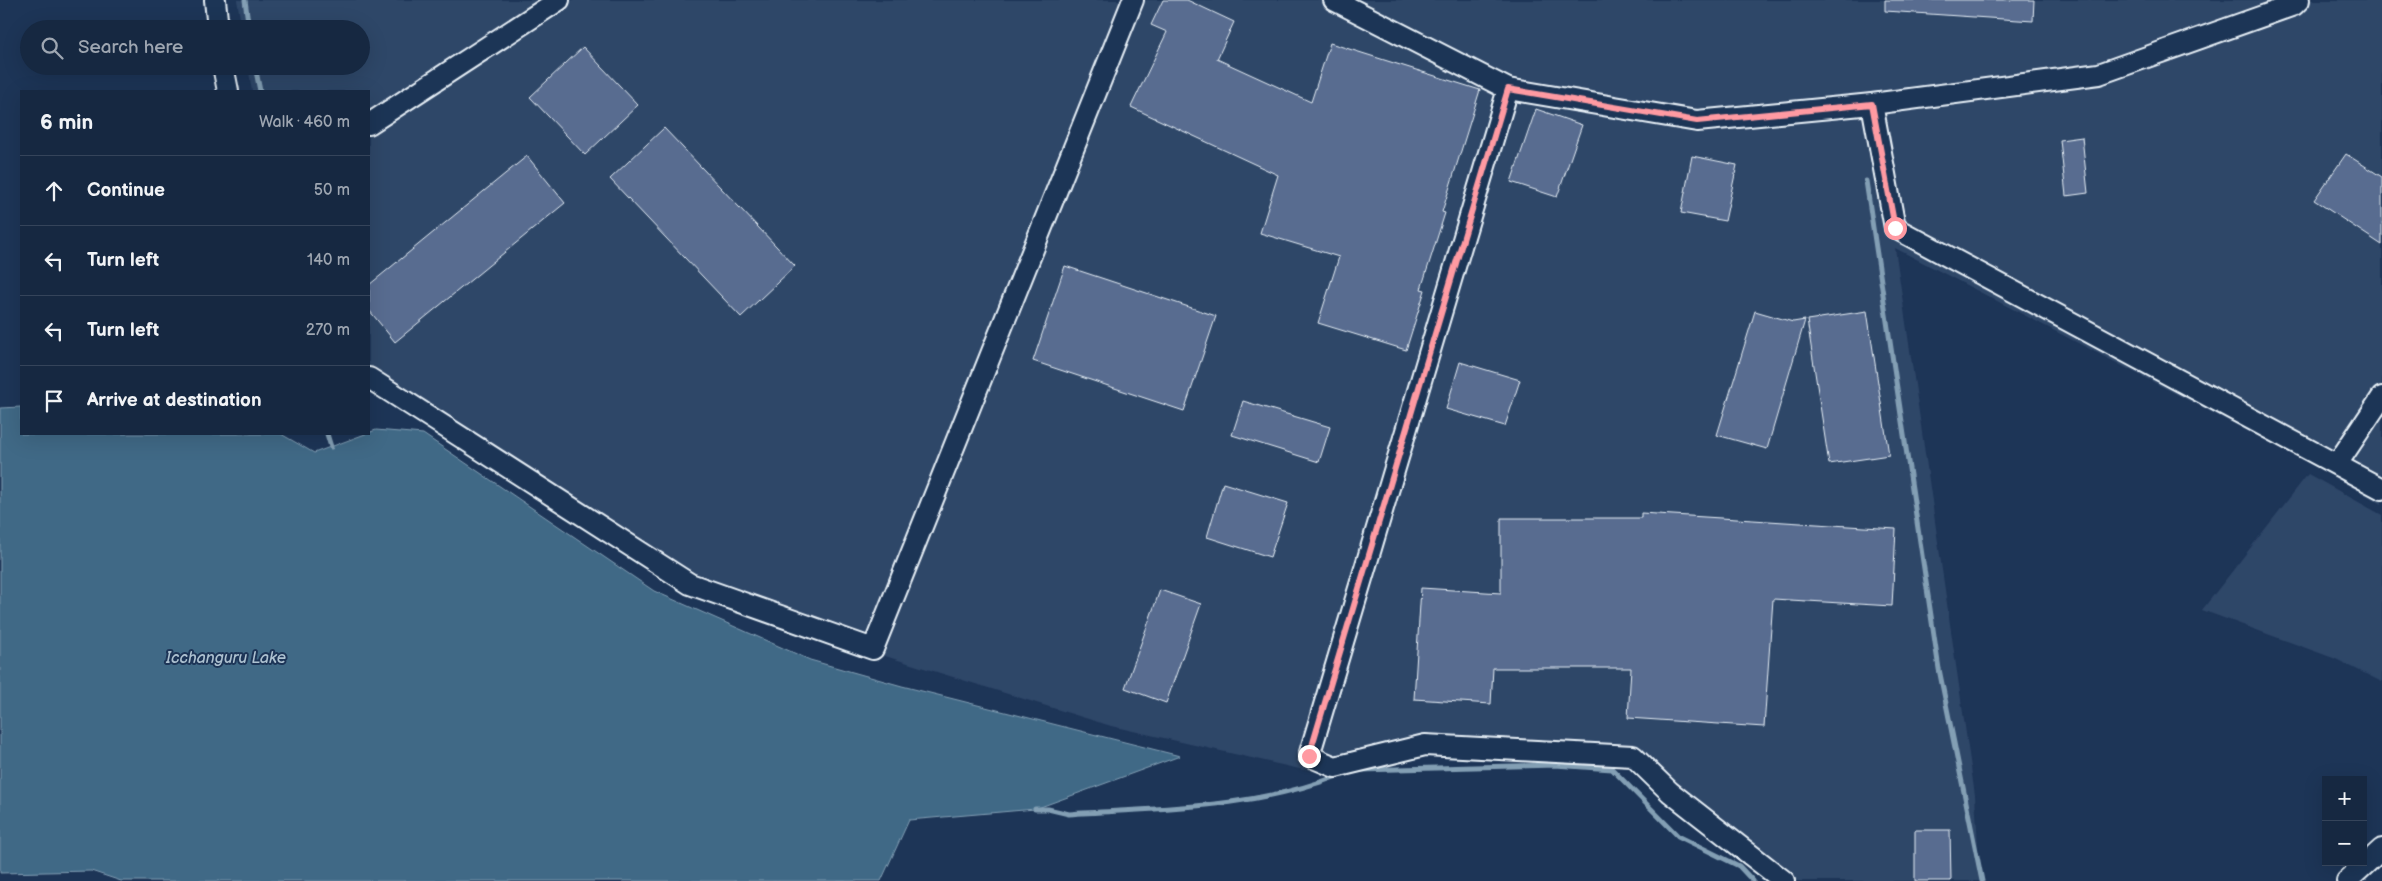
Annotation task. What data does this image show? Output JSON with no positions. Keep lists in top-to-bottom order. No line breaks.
{"water":["Icchanguru Lake"],"page":{"search":"Search here","heading":["6 min","Walk · 460 m"],"list":[["Continue","50 m"],["Turn left","140 m"],["Turn left","270 m"],"Arrive at destination"],"map_buttons":["+","−"]}}
